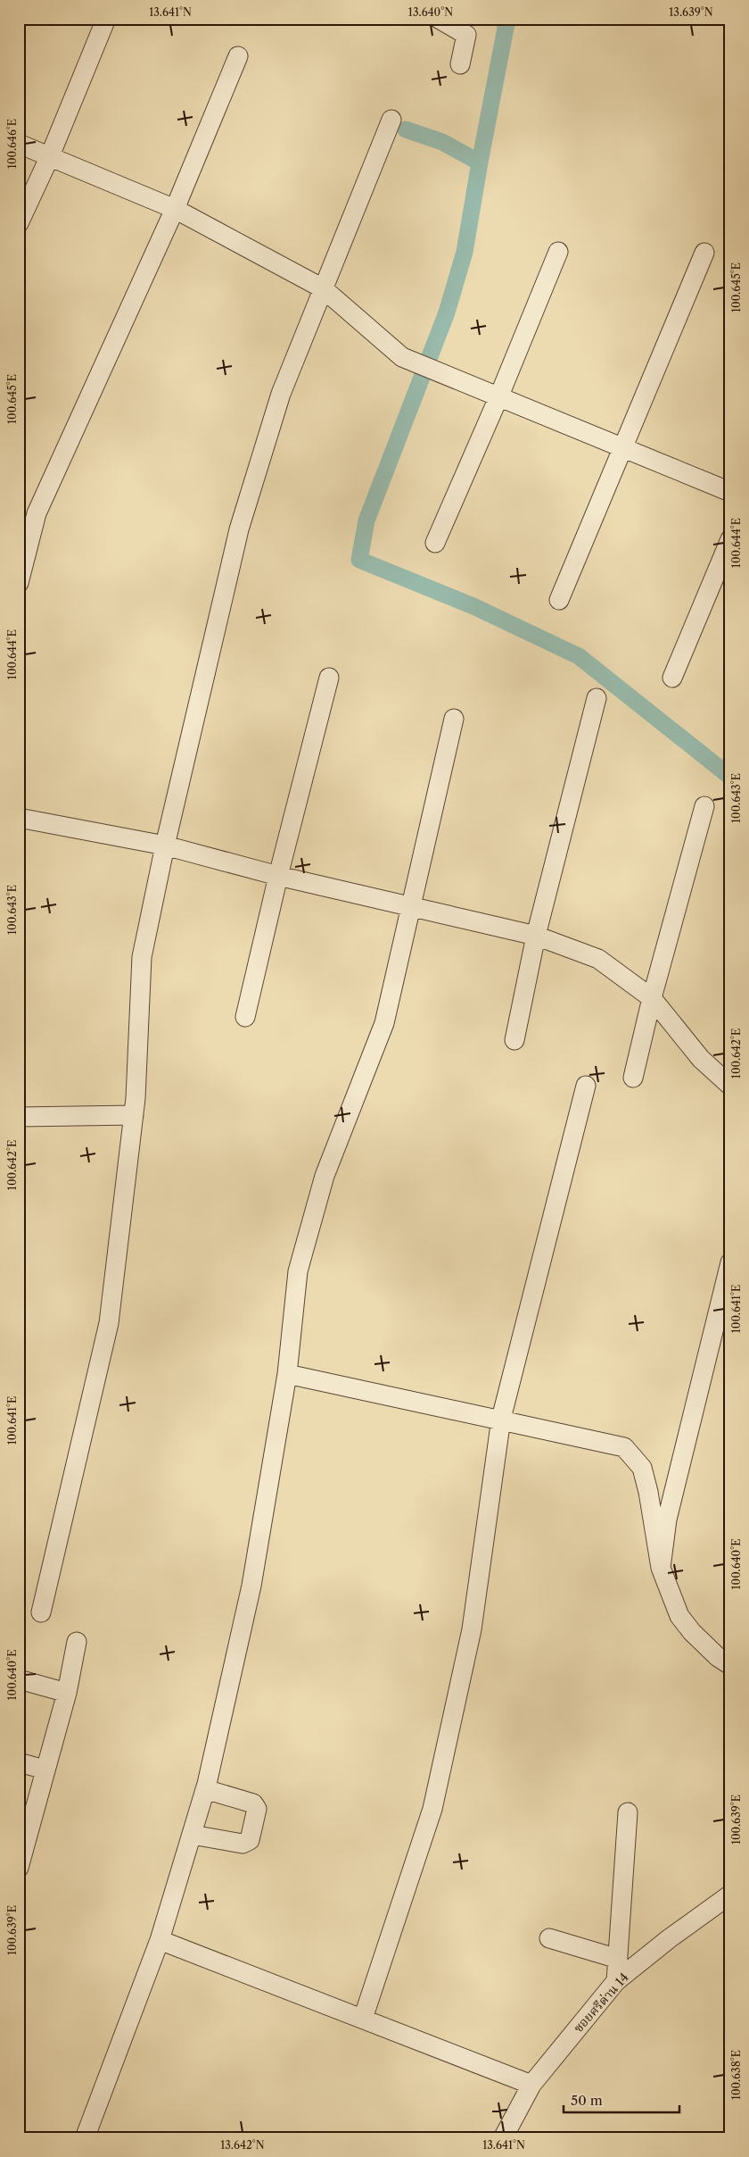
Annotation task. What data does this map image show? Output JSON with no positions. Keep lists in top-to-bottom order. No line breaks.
{"streets":{"street":["ซอยศรีด่าน 14"]},"scale_bar":"50 m","coordinates":["13.641°N","13.640°N","13.639°N","100.646°E","100.645°E","100.644°E","100.643°E","100.642°E","100.641°E","100.640°E","100.639°E","100.638°E","13.642°N"]}
